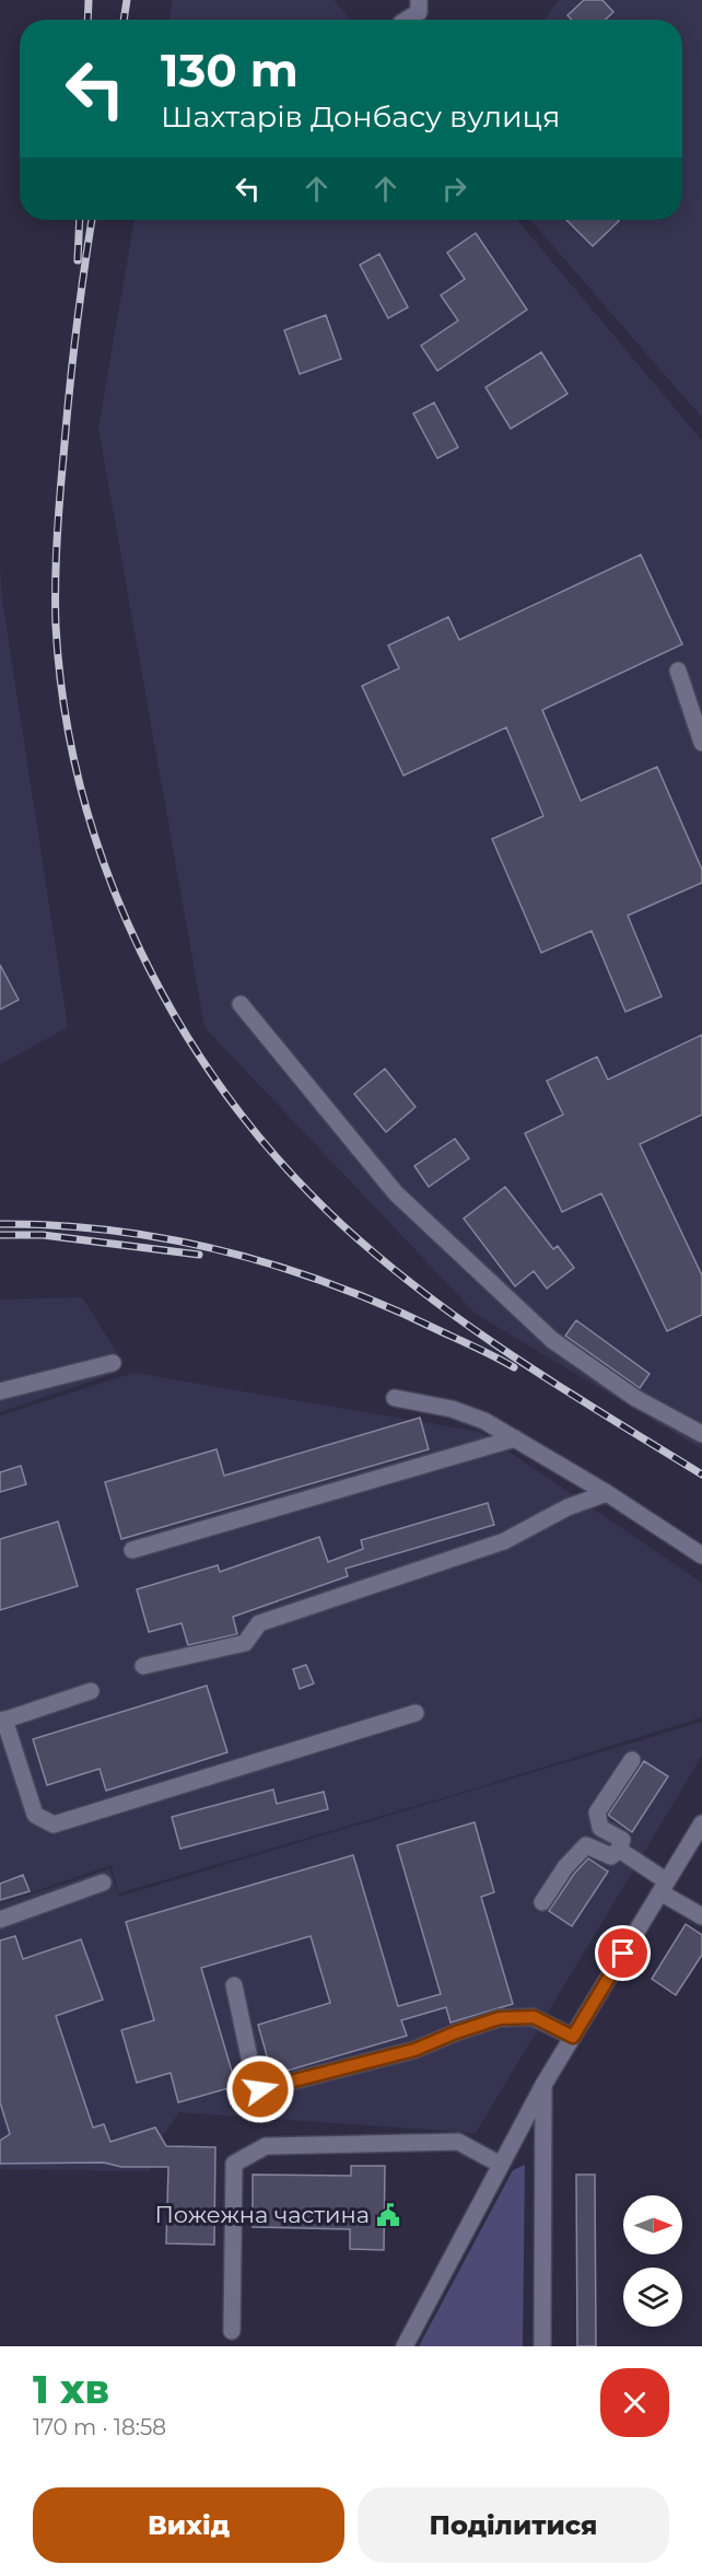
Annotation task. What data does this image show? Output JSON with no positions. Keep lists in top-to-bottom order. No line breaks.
{"places":{"public building":["Пожежна частина"]},"north":"right","page":{"turn":["130 m","Шахтарів Донбасу вулиця"],"heading":["1 хв","170 m · 18:58"],"buttons":["Вихід","Поділитися"]}}
